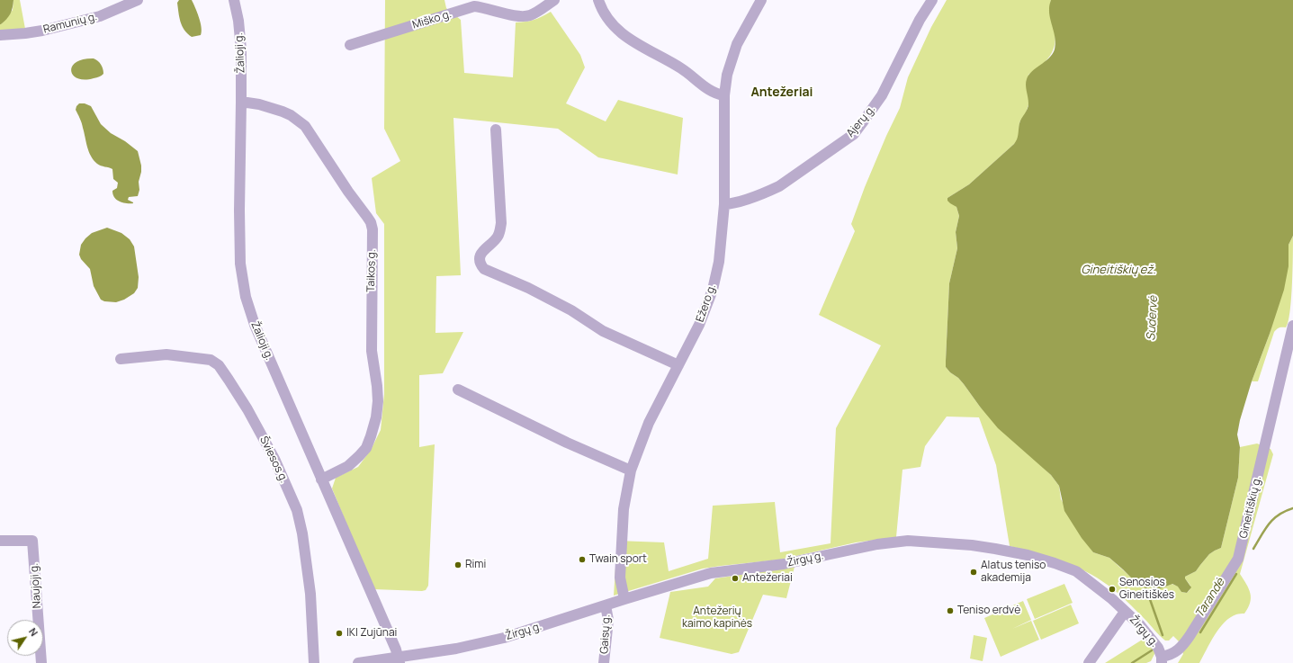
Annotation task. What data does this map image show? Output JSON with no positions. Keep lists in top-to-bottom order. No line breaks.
{"streets":{"street":["Miško g.","Ramunių g.","Žalioji g.","Ajerų g.","Taikos g.","Ežero g.","Šviesos g.","Gineitiškių g.","Žirgų g.","Naujoji g.","Gaisų g."]},"crossings":[["Žalioji g.","Taikos g."],["Žalioji g.","Žirgų g."],["Ajerų g.","Ežero g."],["Ežero g.","Žirgų g."],["Gineitiškių g.","Žirgų g."],["Žirgų g.","Gaisų g."]],"districts":["Antežeriai"],"water":["Gineitiškių ež.","Sudervė","Tarandė"],"parks":["Antežerių kaimo kapinės"],"places":["Twain sport","Rimi","Alatus teniso akademija","Antežeriai","Senosios Gineitiškės","Teniso erdvė","IKI Zujūnai"],"north":"top right"}
